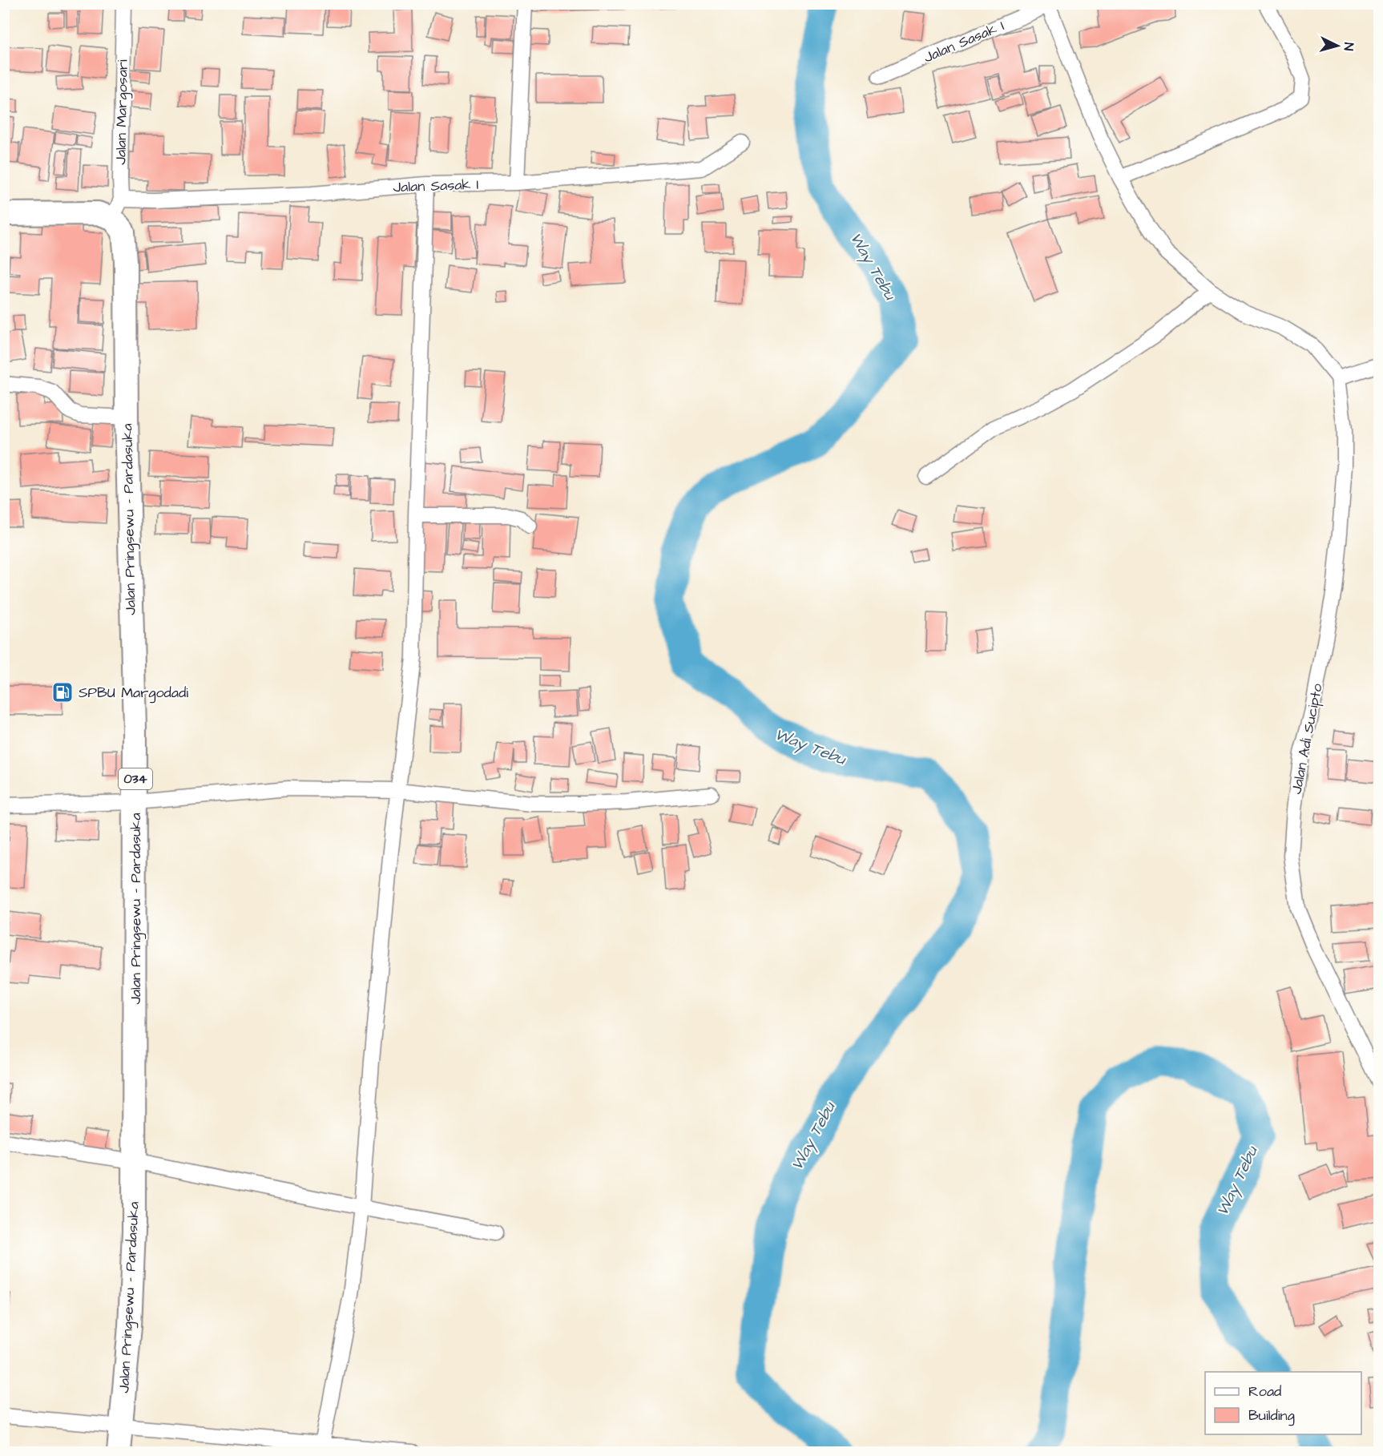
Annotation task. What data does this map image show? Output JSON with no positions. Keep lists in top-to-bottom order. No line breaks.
{"streets":{"main road":["Jalan Pringsewu - Pardasuka","034"],"street":["Jalan Sasak I","Jalan Margosari","Jalan Adi Sucipto"]},"crossings":[["Jalan Sasak I","Jalan Margosari"],["Jalan Sasak I","Jalan Pringsewu - Pardasuka"],["Jalan Margosari","Jalan Pringsewu - Pardasuka"]],"water":["Way Tebu"],"places":{"fuel station":["SPBU Margodadi"]},"legend":["Road","Building"],"north":"right"}
